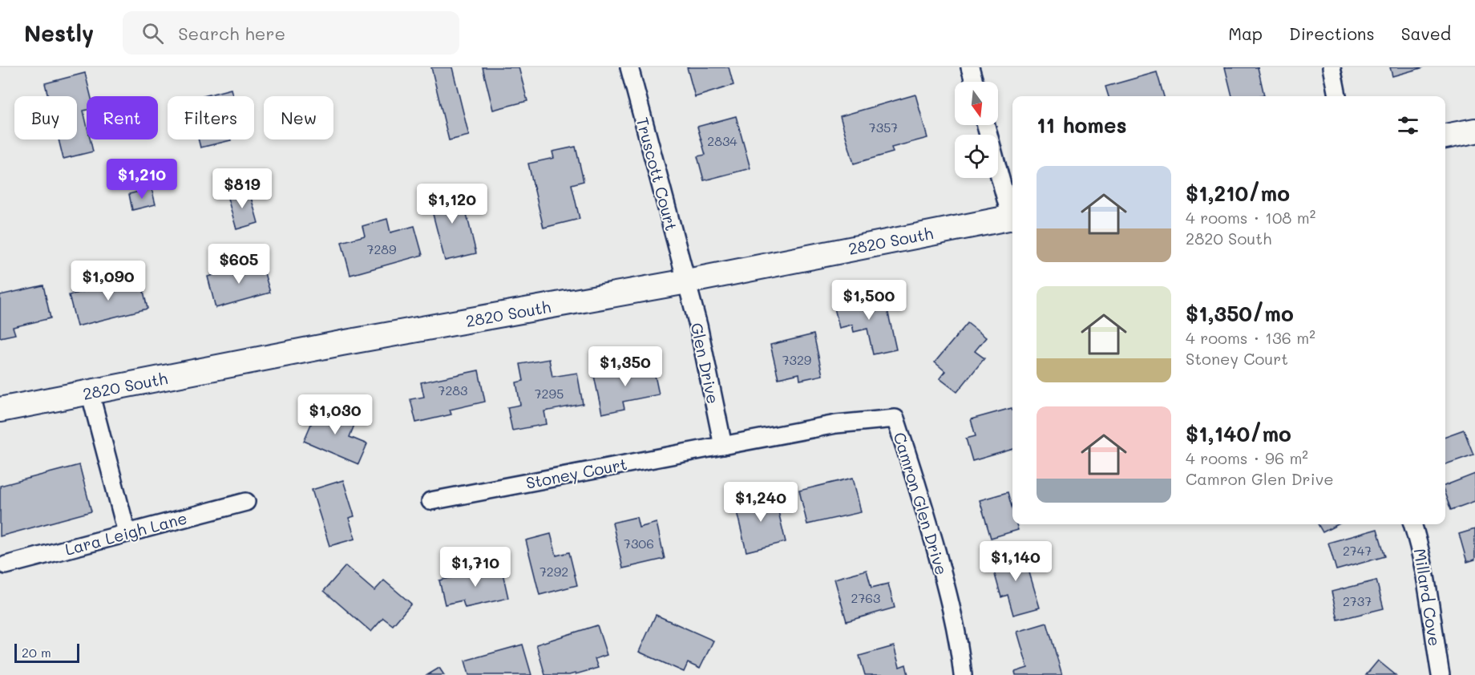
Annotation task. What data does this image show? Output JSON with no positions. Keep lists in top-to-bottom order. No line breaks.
{"streets":{"street":["Truscott Court","2820 South","Glen Drive","Stoney Court","Camron Glen Drive","Lara Leigh Lane","Millard Cove"]},"crossings":[["Truscott Court","2820 South"],["Truscott Court","Glen Drive"],["2820 South","Glen Drive"],["Glen Drive","Stoney Court"],["Glen Drive","Camron Glen Drive"],["Stoney Court","Camron Glen Drive"]],"house_numbers":["7357","2834","7289","7329","7283","7295","7306","2747","7292","2763","2737"],"scale_bar":"20 m","north":"bottom","page":{"header":"Nestly","search":"Search here","nav":["Map","Directions","Saved"],"chip":["Buy","Rent","Filters","New"],"heading":"11 homes","list":[{"name":"$1,210/mo","note":"4 rooms · 108 m² · 2820 South"},{"name":"$1,350/mo","note":"4 rooms · 136 m² · Stoney Court"},{"name":"$1,140/mo","note":"4 rooms · 96 m² · Camron Glen Drive"}],"price":["$1,210","$819","$1,120","$605","$1,090","$1,500","$1,350","$1,030","$1,240","$1,140","$1,710"],"scale":"20 m"}}
